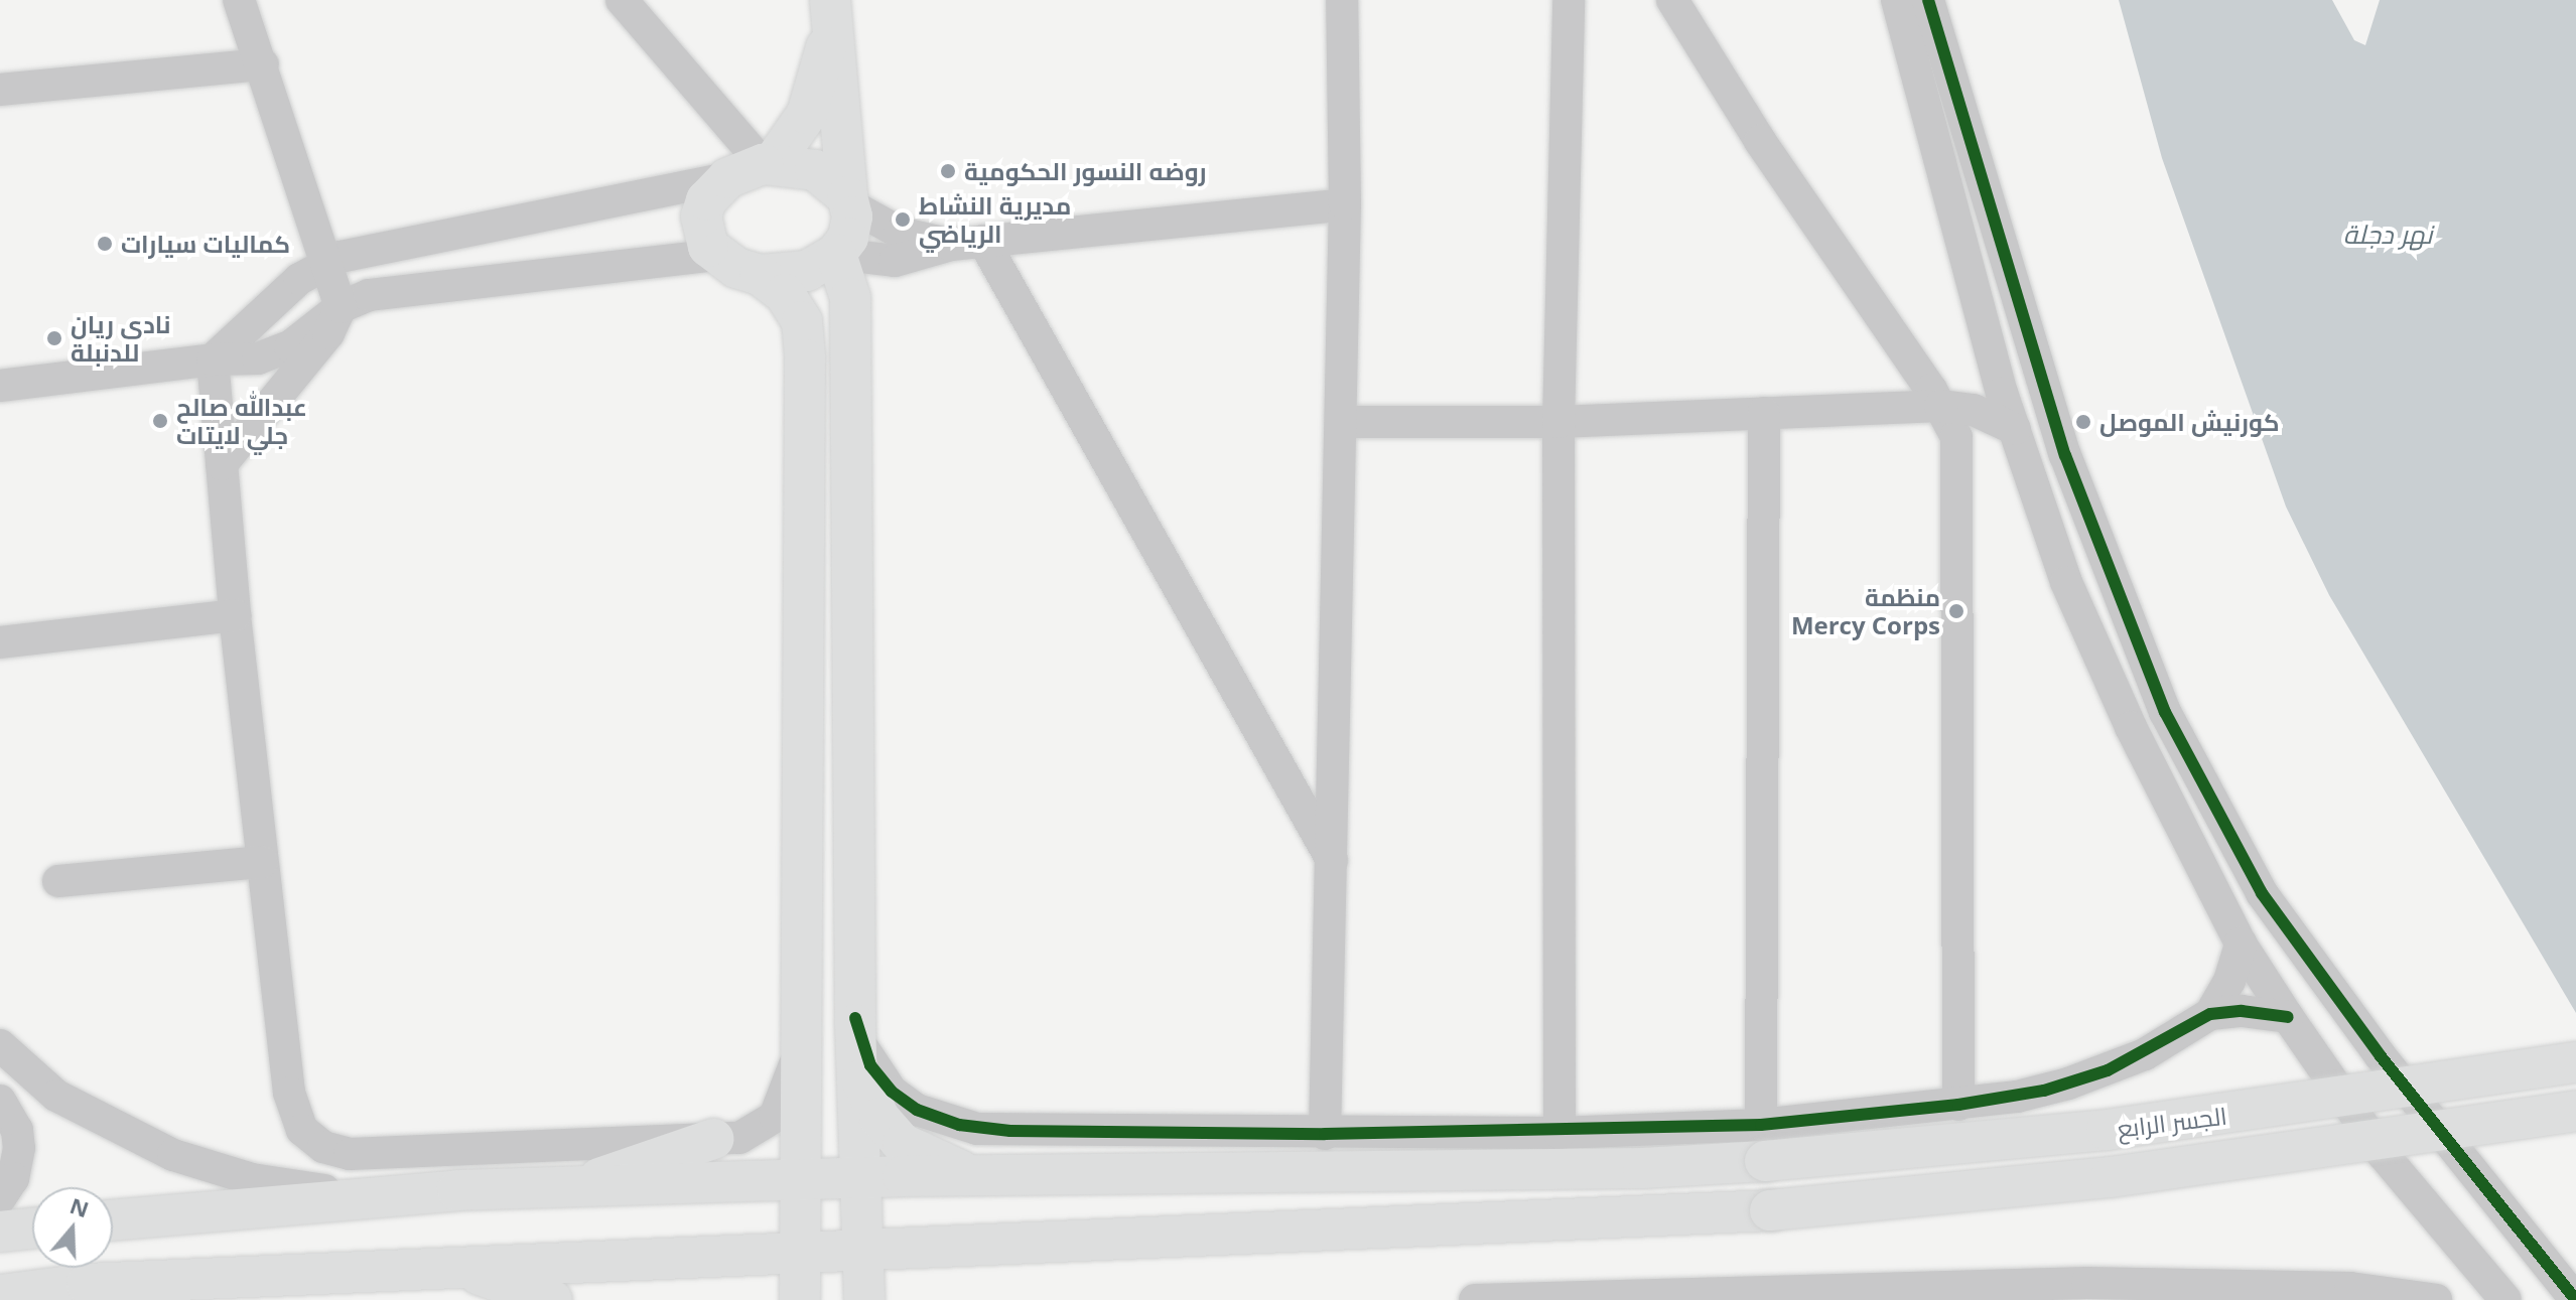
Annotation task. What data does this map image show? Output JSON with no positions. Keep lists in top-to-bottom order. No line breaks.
{"streets":{"main road":["الجسر الرابع"]},"water":["نهر دجلة"],"places":["روضه النسور الحكومية","مديرية النشاط الرياضي","كماليات سيارات","نادي ريان للدنبلة","عبدالله صالح جلي لايتات","كورنيش الموصل","منظمة Mercy Corps"],"north":"top"}
